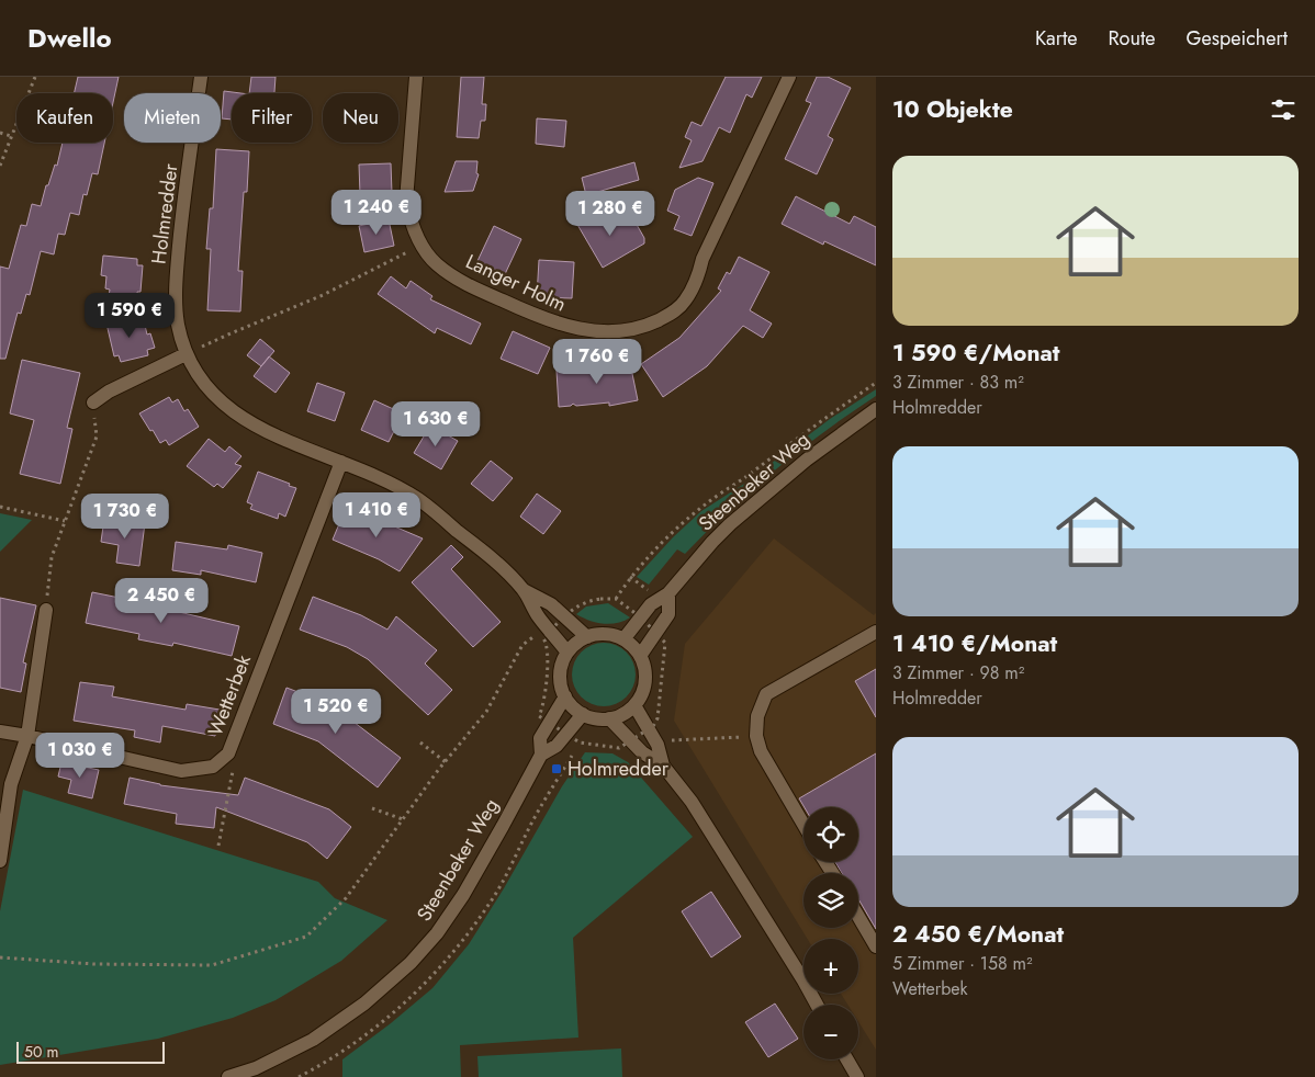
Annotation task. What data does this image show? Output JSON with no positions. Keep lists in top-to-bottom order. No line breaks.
{"streets":{"street":["Holmredder","Langer Holm","Steenbeker Weg","Wetterbek"]},"crossings":[["Holmredder","Steenbeker Weg"],["Holmredder","Wetterbek"]],"places":{"transit":["Holmredder"]},"scale_bar":"50 m","page":{"header":"Dwello","nav":["Karte","Route","Gespeichert"],"heading":"10 Objekte","chip":["Kaufen","Mieten","Filter","Neu"],"list":[{"name":"1 590 €/Monat","note":"3 Zimmer · 83 m² · Holmredder"},{"name":"1 410 €/Monat","note":"3 Zimmer · 98 m² · Holmredder"},{"name":"2 450 €/Monat","note":"5 Zimmer · 158 m² · Wetterbek"}],"price":["1 240 €","1 280 €","1 590 €","1 760 €","1 630 €","1 410 €","1 730 €","2 450 €","1 520 €","1 030 €"],"map_buttons":["+","−"],"scale":"50 m"}}
